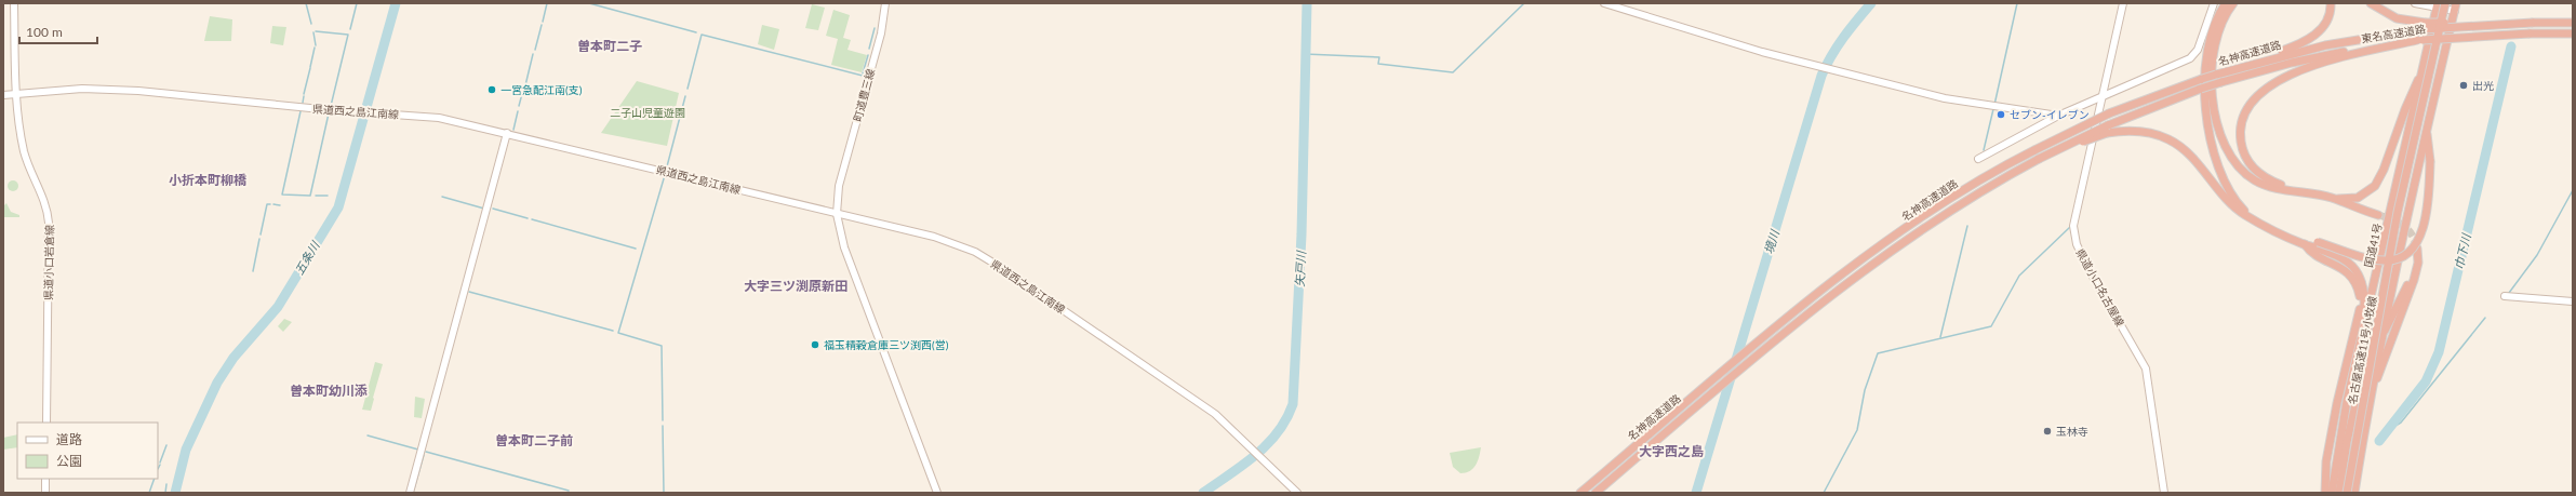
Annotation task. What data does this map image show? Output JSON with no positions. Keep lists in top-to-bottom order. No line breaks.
{"streets":{"highway":["東名高速道路","名神高速道路","国道41号","名古屋高速11号小牧線"],"main road":["町道豊三線","県道西之島江南線","県道小口岩倉線","県道小口名古屋線"]},"crossings":[["東名高速道路","名神高速道路"],["町道豊三線","県道西之島江南線"],["県道西之島江南線","県道小口岩倉線"]],"districts":["曽本町二子","小折本町柳橋","大字三ツ渕原新田","曽本町幼川添","曽本町二子前","大字西之島"],"water":["境川","巾下川","五条川","矢戸川"],"parks":["二子山児童遊園"],"places":["出光","一宮急配江南(支)","セブン-イレブン","福玉精穀倉庫三ツ渕西(営)","玉林寺"],"legend":["道路","公園"],"scale_bar":"100 m"}
